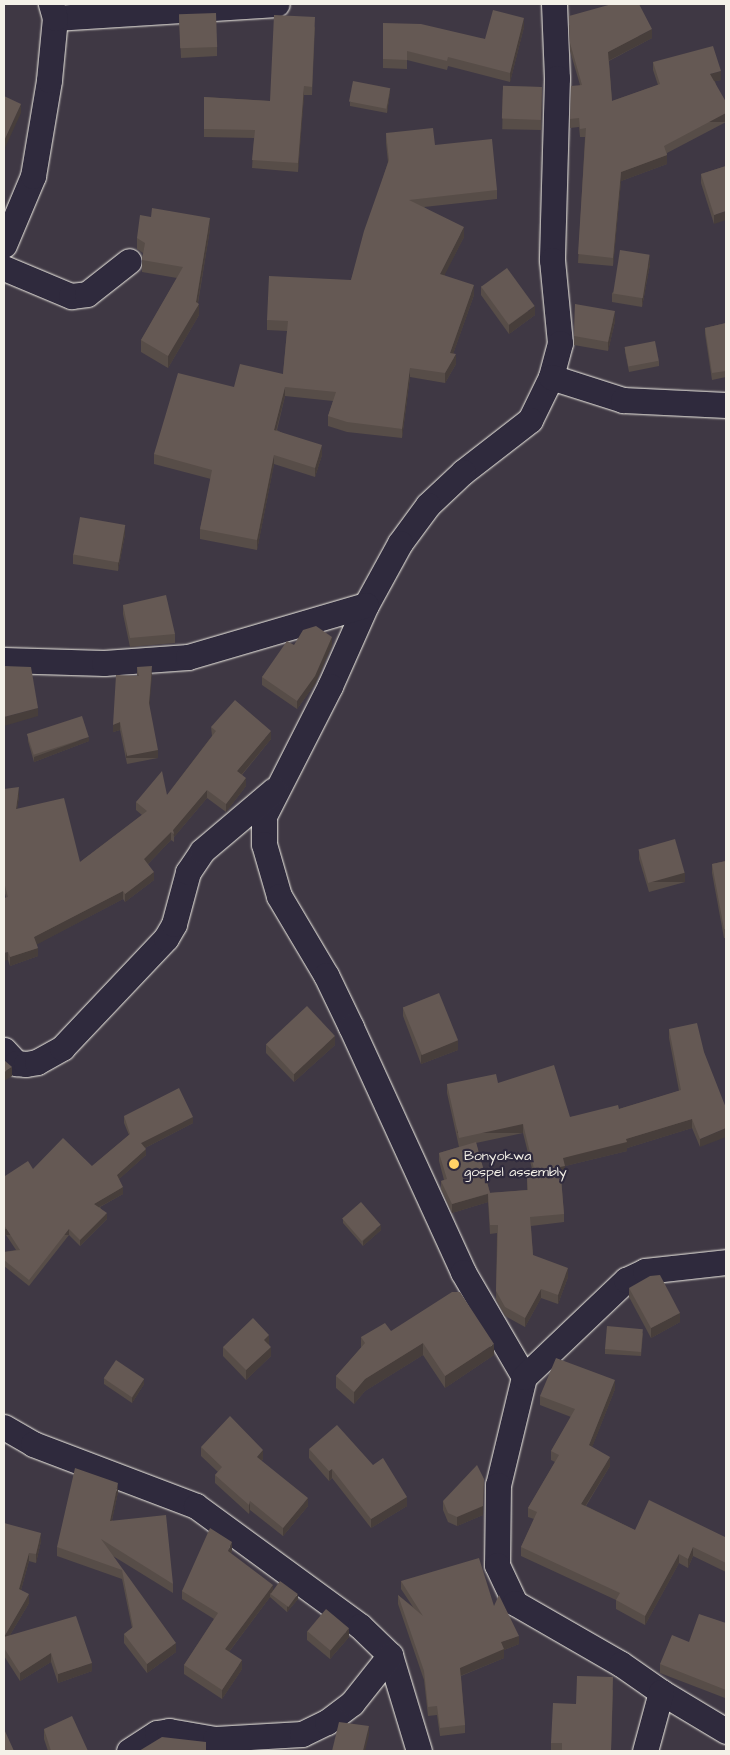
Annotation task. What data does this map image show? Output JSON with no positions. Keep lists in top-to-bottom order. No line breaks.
{"places":["Bonyokwa gospel assembly"]}
